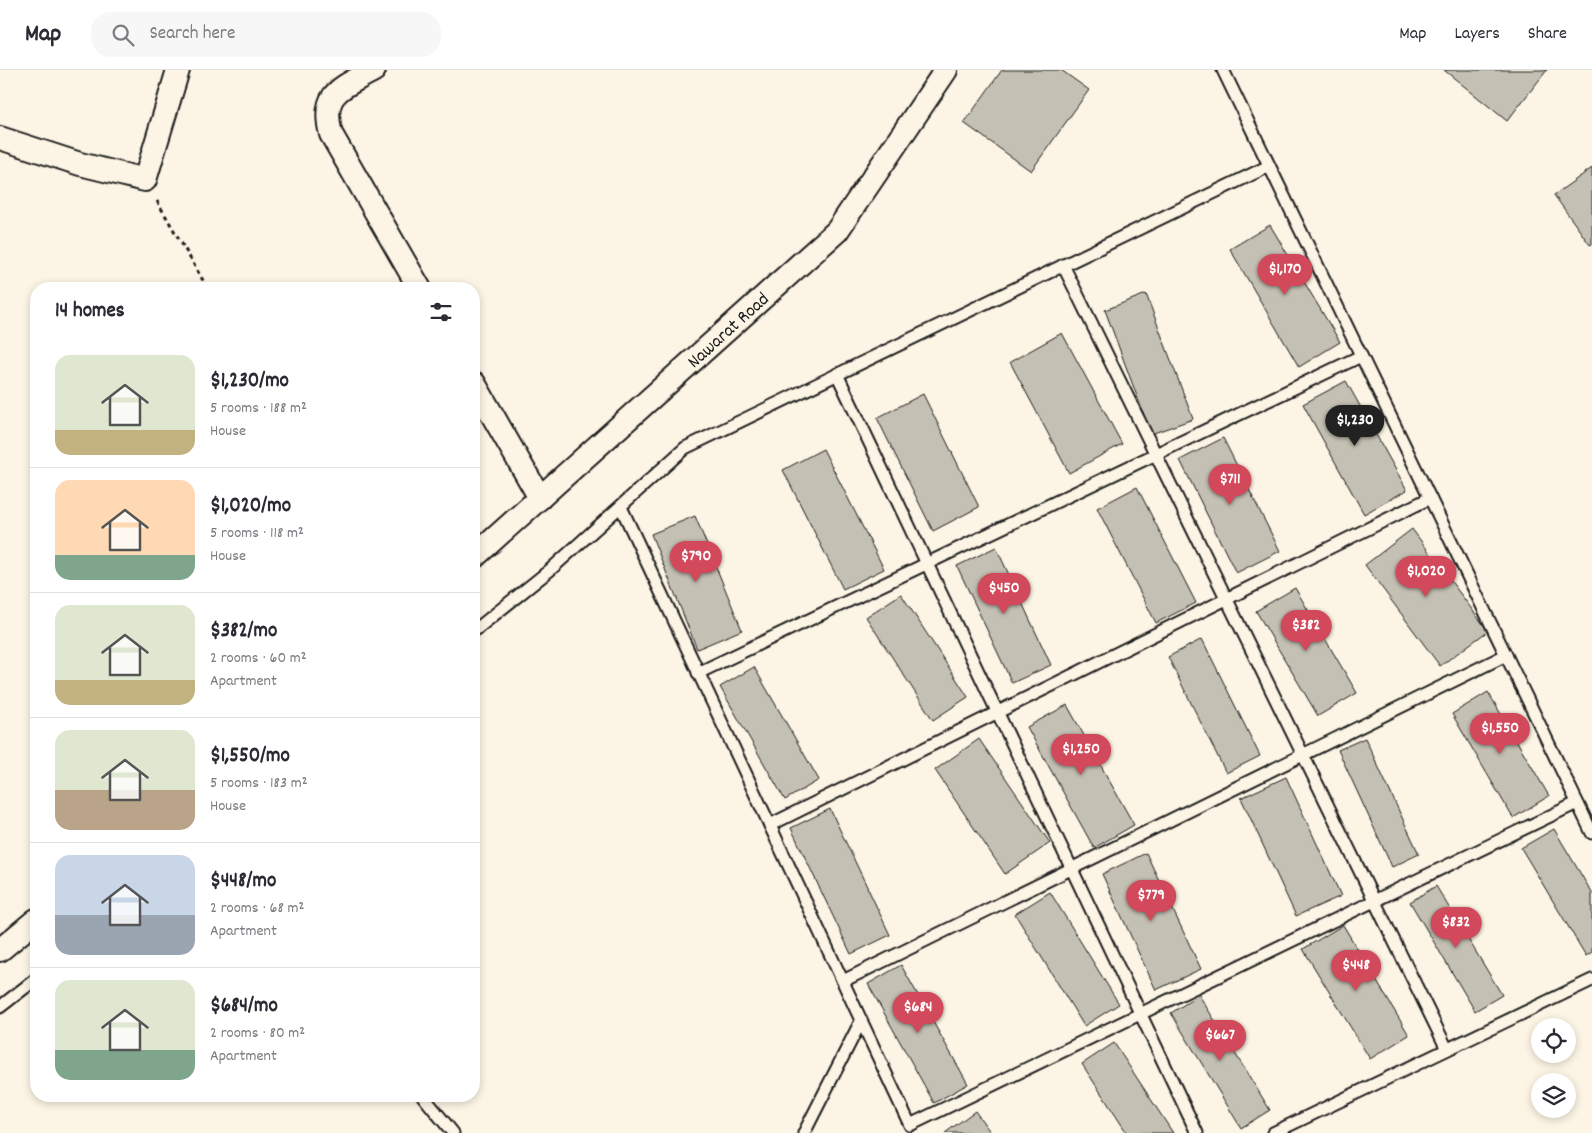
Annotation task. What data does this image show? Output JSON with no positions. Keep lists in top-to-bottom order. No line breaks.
{"streets":{"street":["Nawarat Road"]},"page":{"header":"Map","search":"Search here","nav":["Map","Layers","Share"],"price":["$1,170","$1,230","$711","$790","$1,020","$450","$382","$1,550","$1,250","$779","$832","$448","$684","$667"],"heading":"14 homes","list":[{"name":"$1,230/mo","note":"5 rooms · 188 m² · House"},{"name":"$1,020/mo","note":"5 rooms · 118 m² · House"},{"name":"$382/mo","note":"2 rooms · 60 m² · Apartment"},{"name":"$1,550/mo","note":"5 rooms · 183 m² · House"},{"name":"$448/mo","note":"2 rooms · 68 m² · Apartment"},{"name":"$684/mo","note":"2 rooms · 80 m² · Apartment"}]}}
